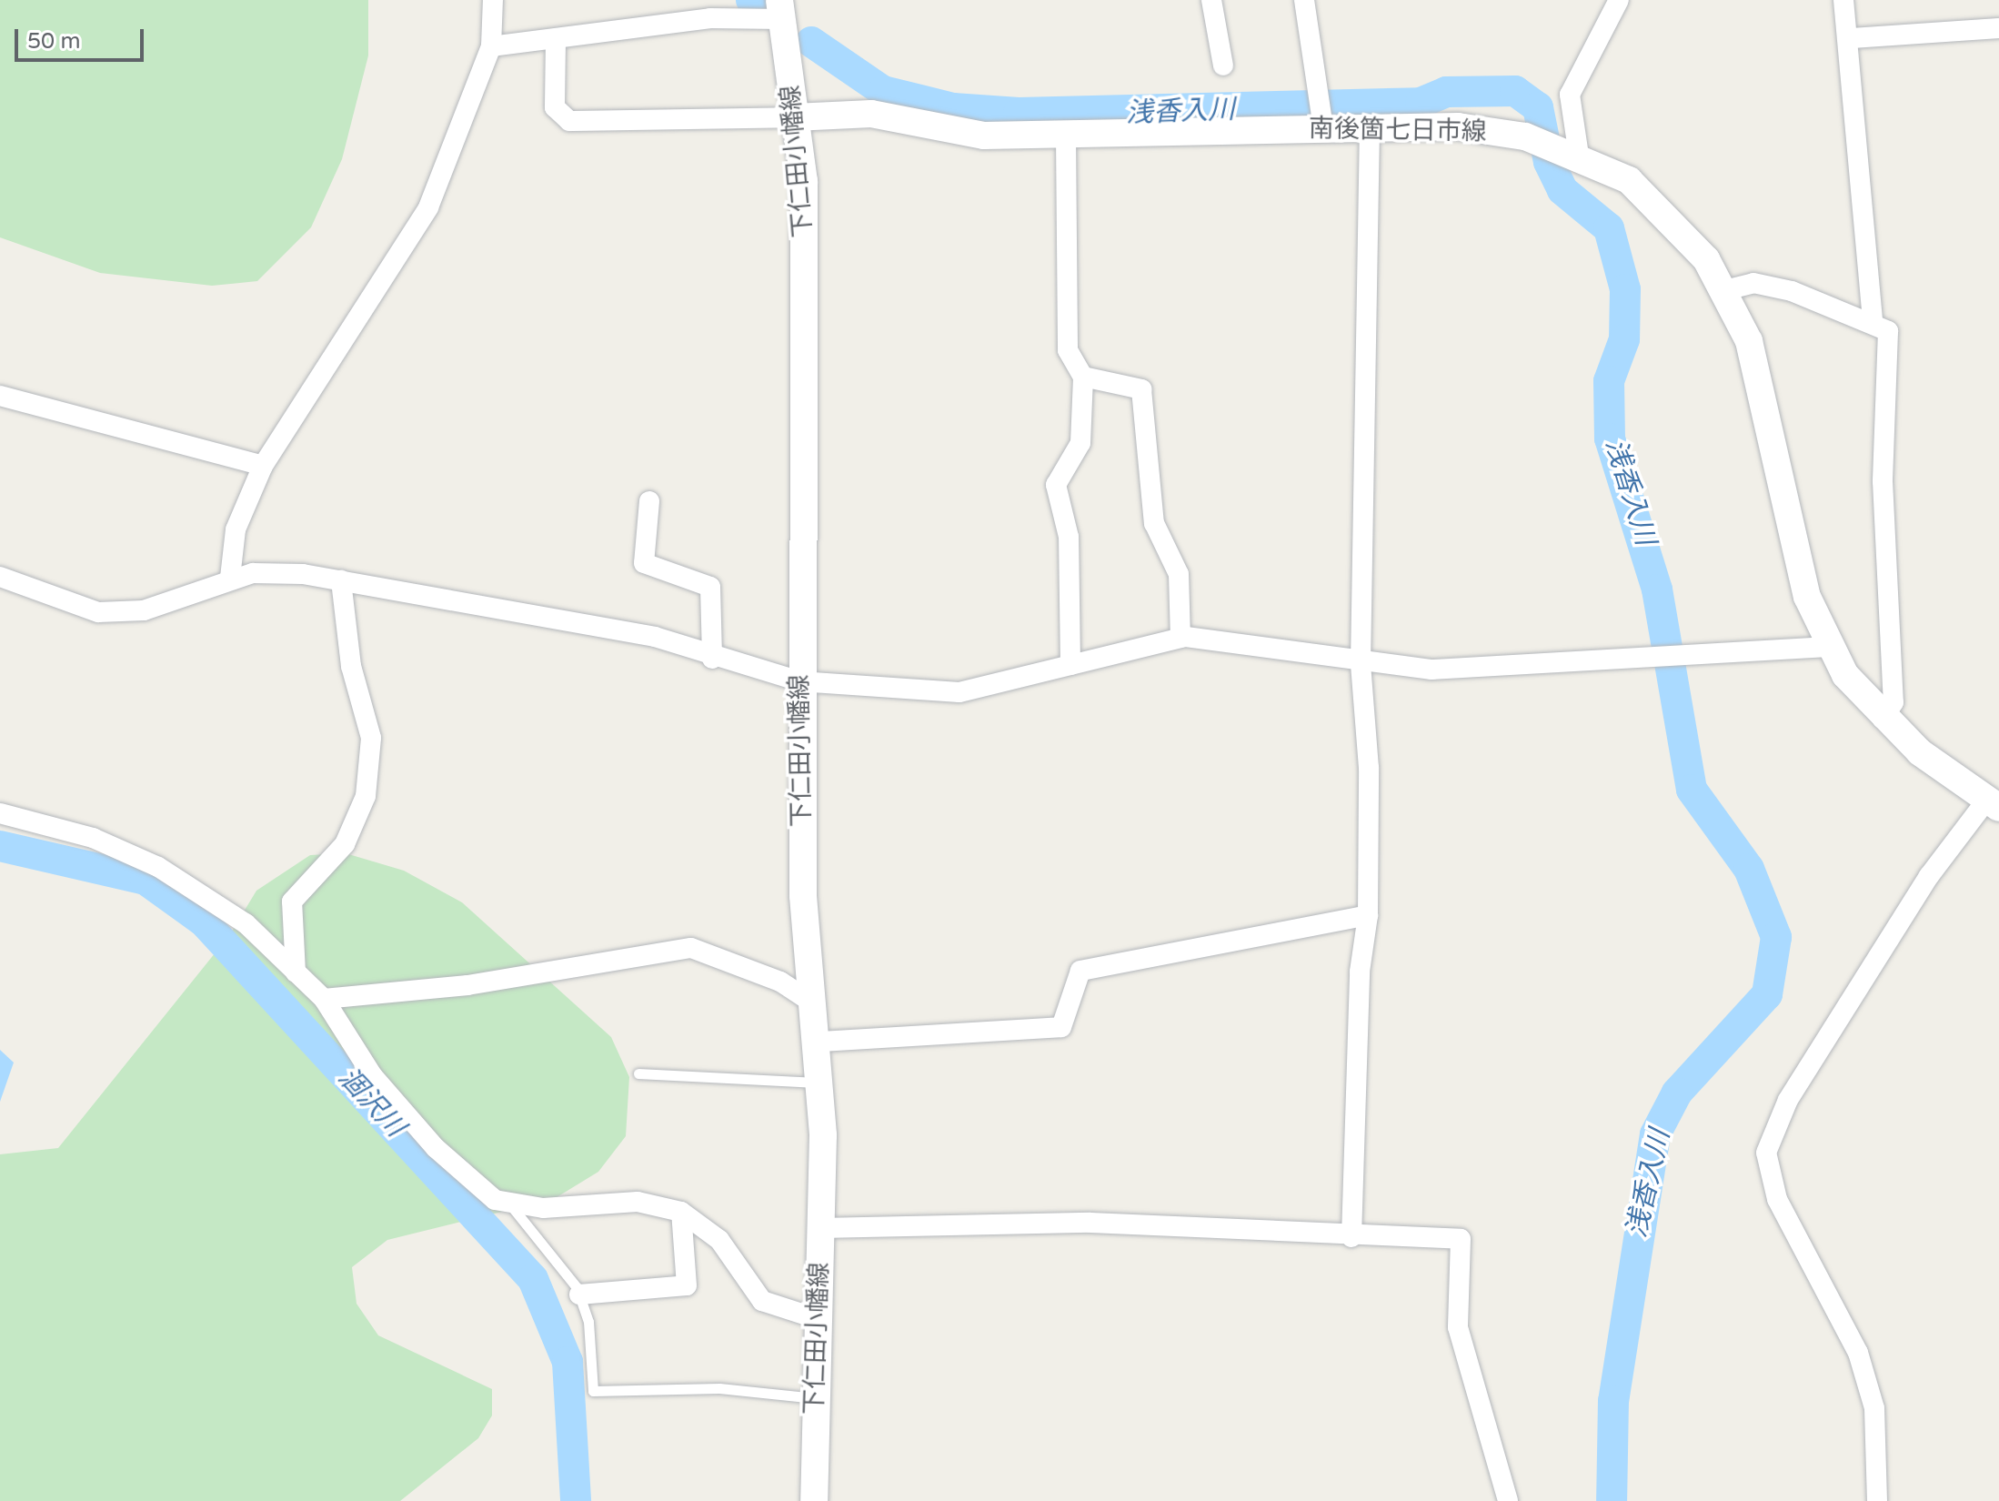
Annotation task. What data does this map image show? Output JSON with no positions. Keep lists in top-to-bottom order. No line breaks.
{"streets":{"main road":["南後箇七日市線","下仁田小幡線"]},"crossings":[["南後箇七日市線","下仁田小幡線"]],"water":["浅香入川","涸沢川"],"scale_bar":"50 m"}
